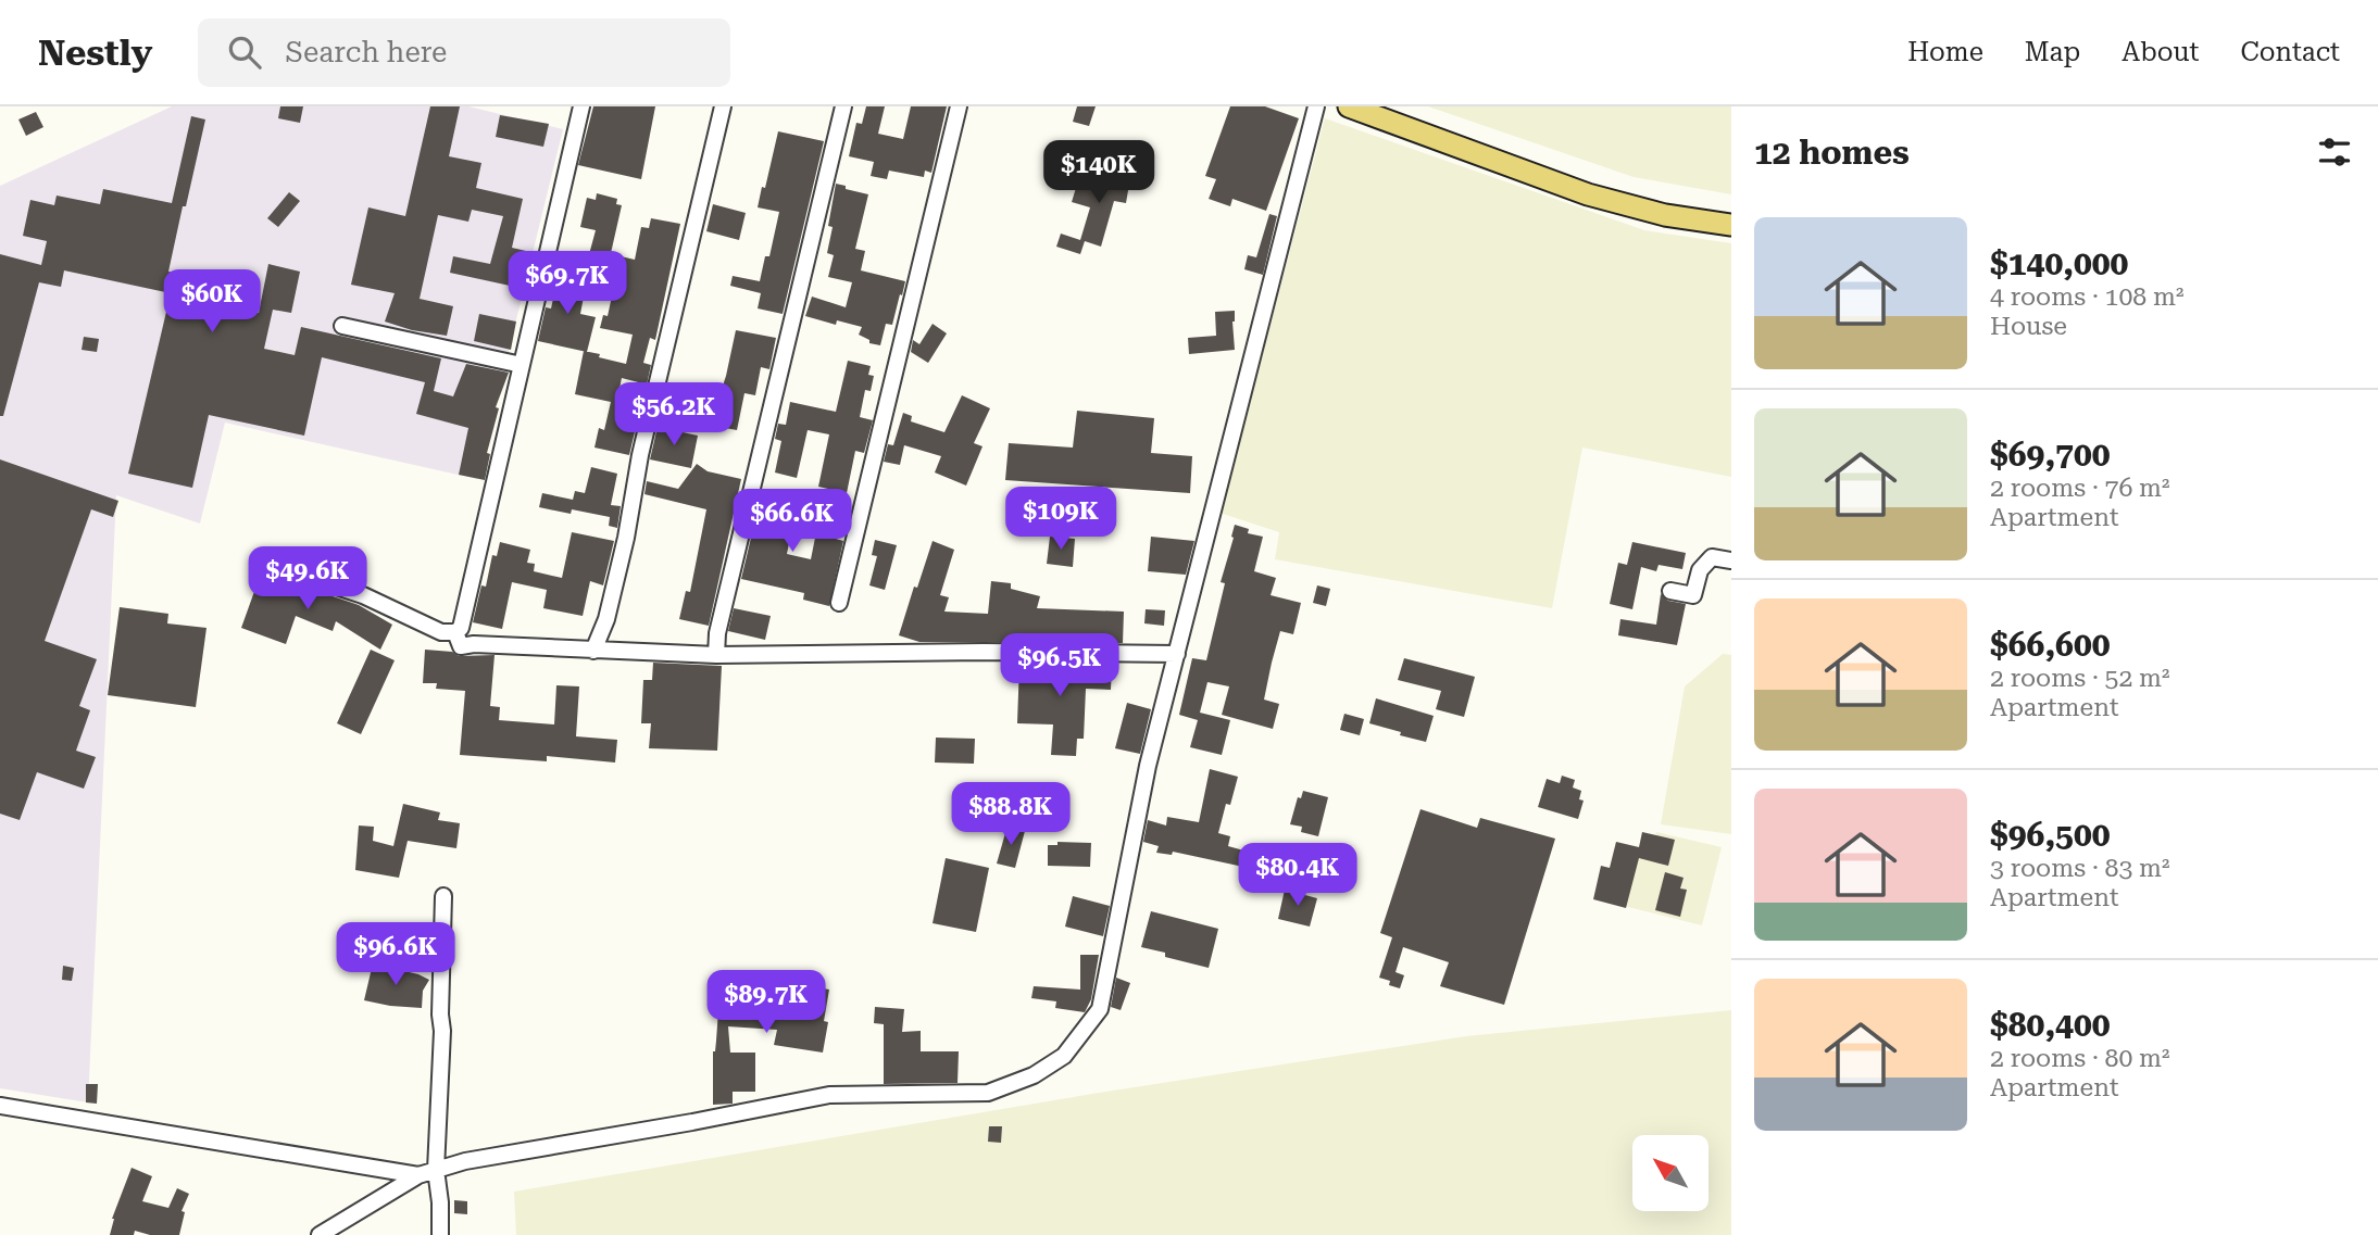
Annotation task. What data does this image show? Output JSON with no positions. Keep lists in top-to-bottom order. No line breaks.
{"north":"top left","page":{"header":"Nestly","search":"Search here","nav":["Home","Map","About","Contact"],"heading":"12 homes","price":["$140K","$69.7K","$60K","$56.2K","$109K","$66.6K","$49.6K","$96.5K","$88.8K","$80.4K","$96.6K","$89.7K"],"list":[{"name":"$140,000","note":"4 rooms · 108 m² · House"},{"name":"$69,700","note":"2 rooms · 76 m² · Apartment"},{"name":"$66,600","note":"2 rooms · 52 m² · Apartment"},{"name":"$96,500","note":"3 rooms · 83 m² · Apartment"},{"name":"$80,400","note":"2 rooms · 80 m² · Apartment"}]}}
